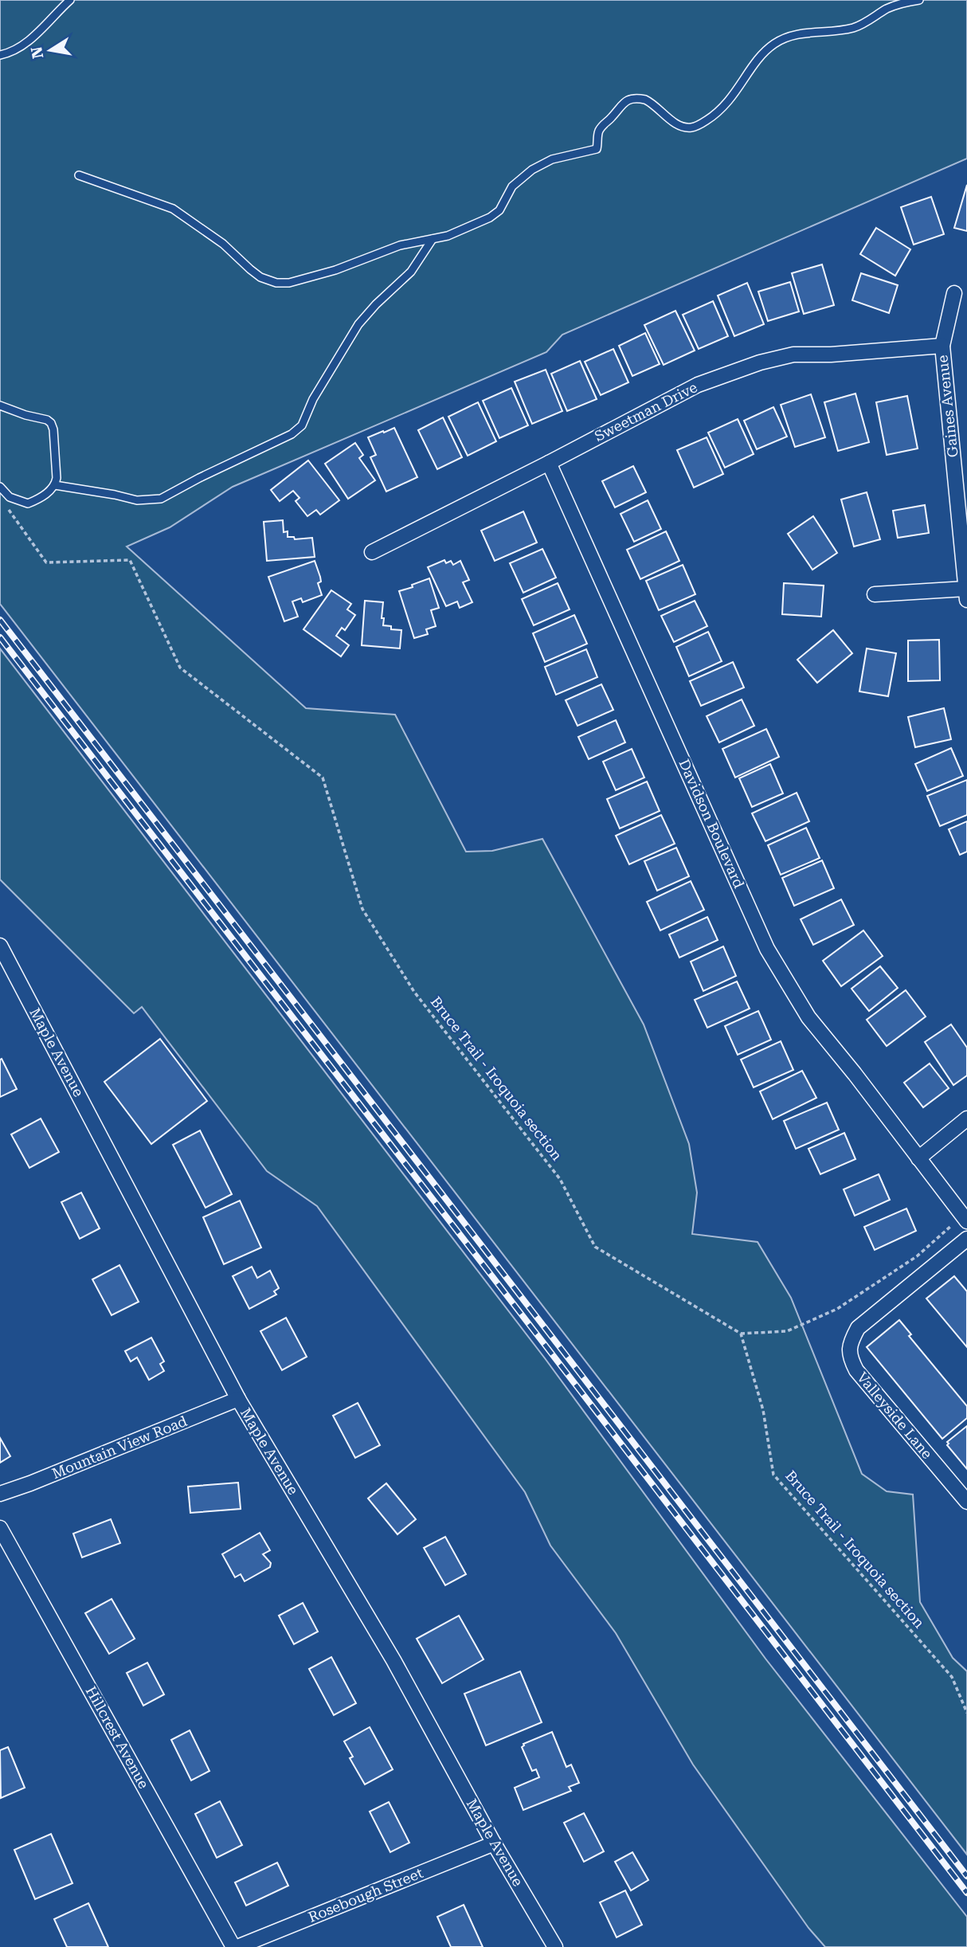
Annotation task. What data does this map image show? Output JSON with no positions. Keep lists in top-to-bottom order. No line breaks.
{"streets":{"street":["Gaines Avenue","Sweetman Drive","Davidson Boulevard","Maple Avenue","Valleyside Lane","Mountain View Road","Hillcrest Avenue","Rosebough Street"],"path":["Bruce Trail - Iroquoia section"]},"crossings":[["Gaines Avenue","Sweetman Drive"],["Sweetman Drive","Davidson Boulevard"],["Maple Avenue","Mountain View Road"],["Maple Avenue","Rosebough Street"],["Hillcrest Avenue","Rosebough Street"]],"north":"left"}
